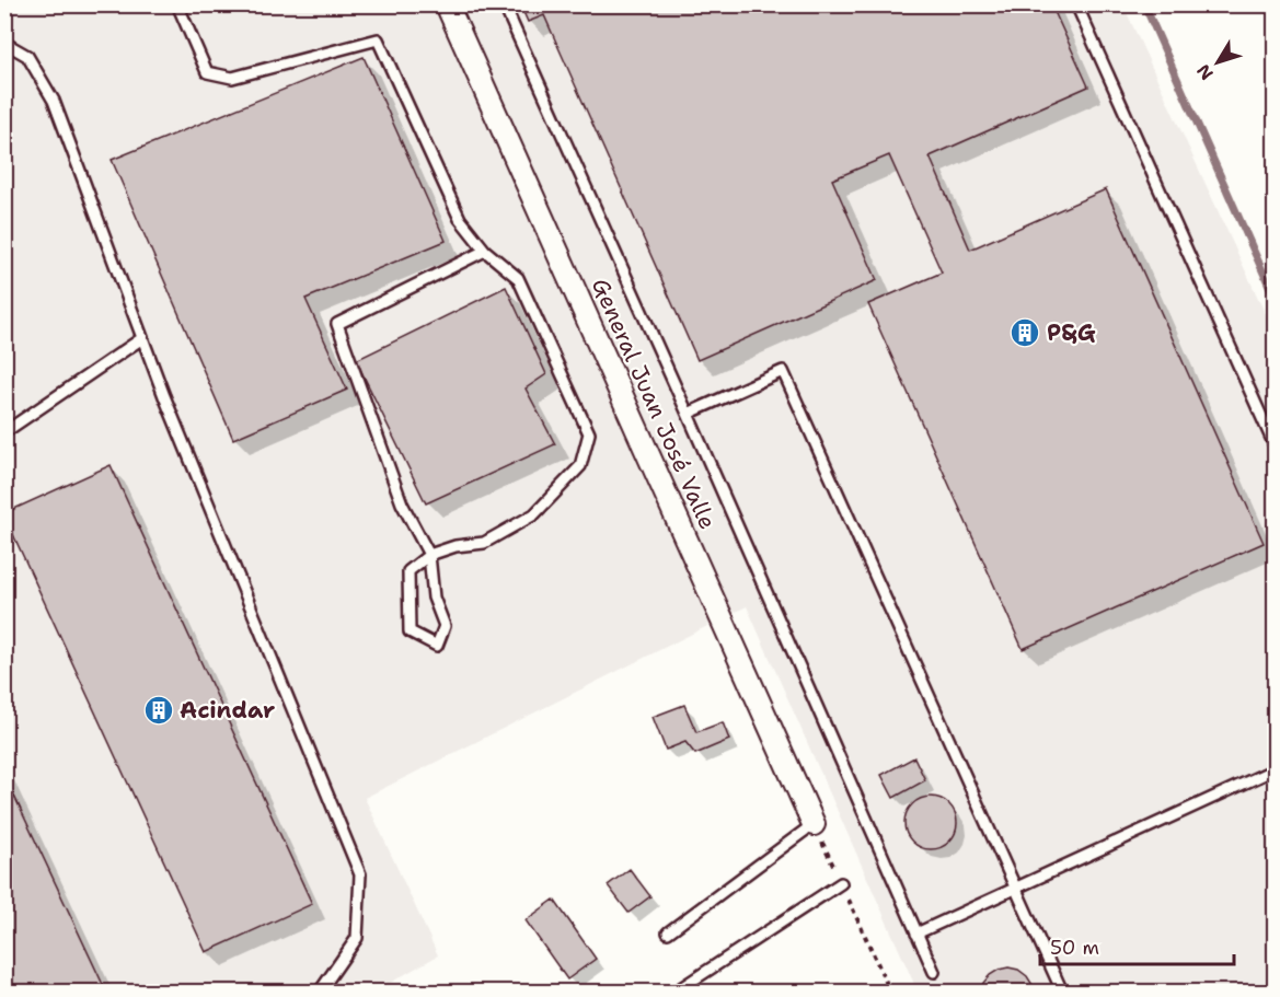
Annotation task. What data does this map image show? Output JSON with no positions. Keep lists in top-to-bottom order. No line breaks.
{"streets":{"street":["General Juan José Valle"]},"places":{"building":["P&G","Acindar"]},"scale_bar":"50 m","north":"bottom left"}
